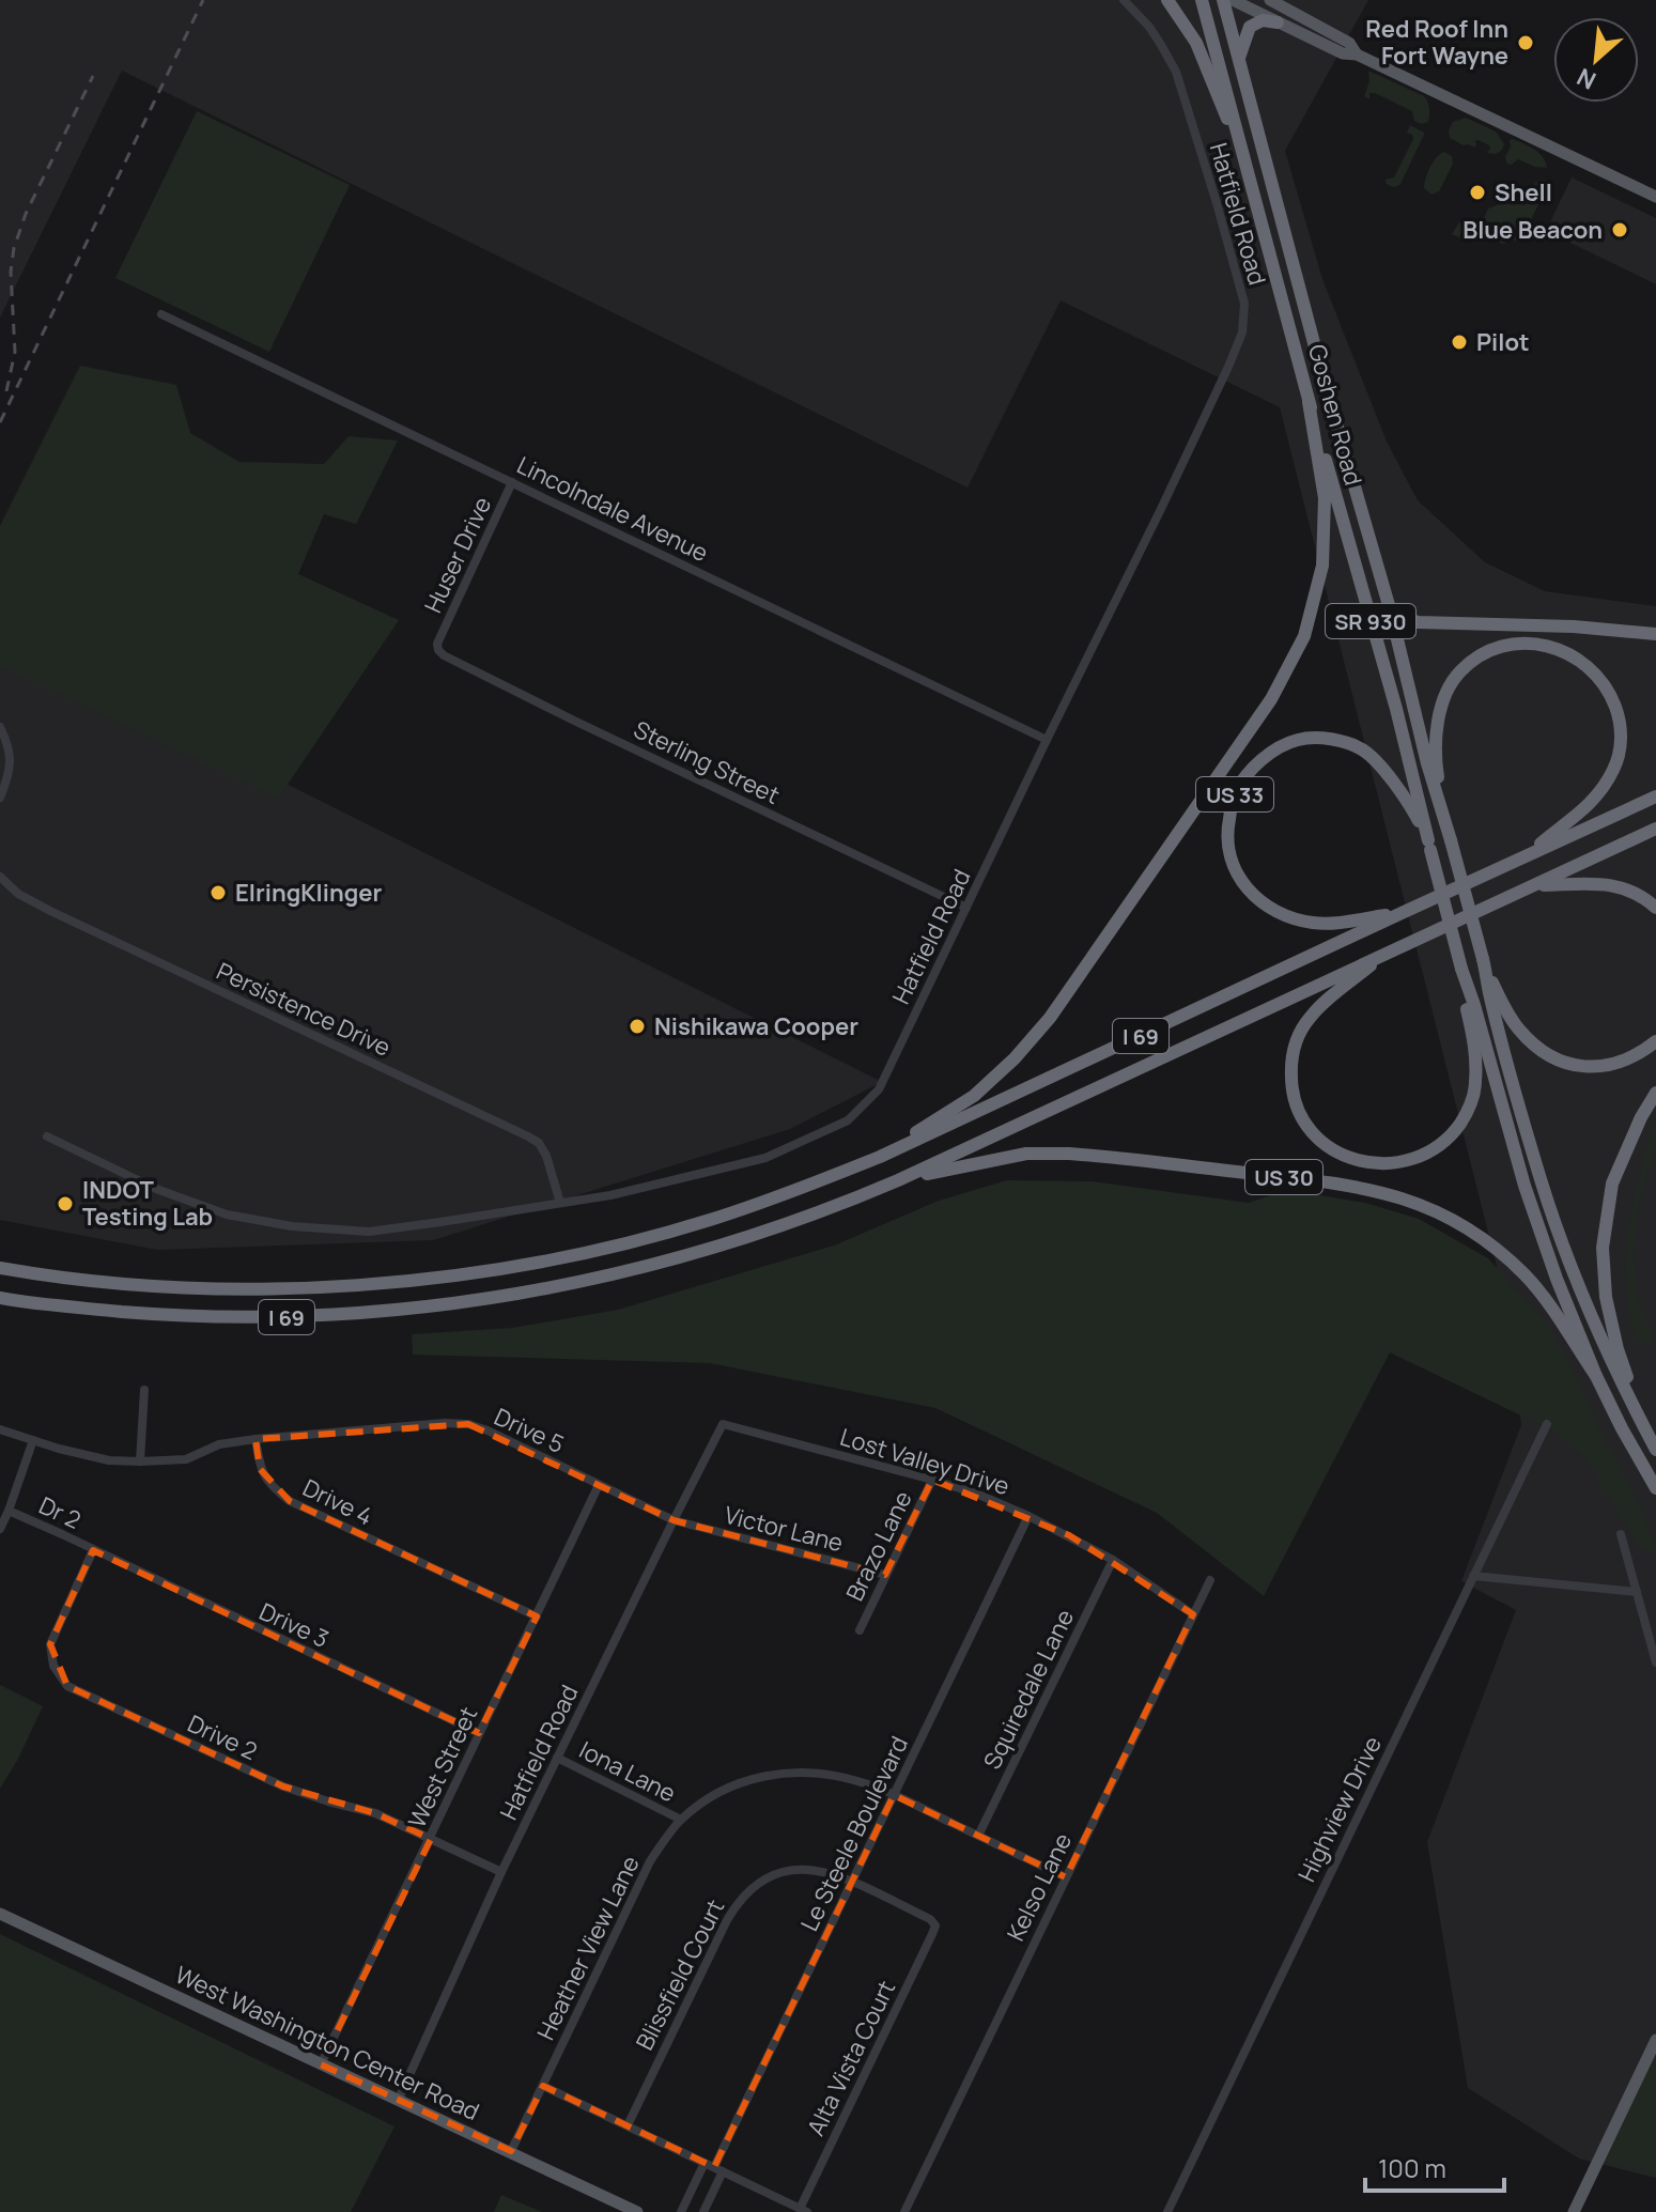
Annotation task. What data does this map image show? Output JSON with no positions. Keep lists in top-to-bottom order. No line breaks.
{"streets":{"highway":["Goshen Road","SR 930","US 33","I 69","US 30"],"main road":["West Washington Center Road"],"street":["Hatfield Road","Lincolndale Avenue","Huser Drive","Sterling Street","Persistence Drive","Drive 5","Lost Valley Drive","Drive 4","Dr 2","Victor Lane","Brazo Lane","Drive 3","Squiredale Lane","Drive 2","West Street","Iona Lane","Highview Drive","Le Steele Boulevard","Kelso Lane","Heather View Lane","Blissfield Court","Alta Vista Court"]},"crossings":[["Hatfield Road","Lincolndale Avenue"],["Hatfield Road","Sterling Street"],["Hatfield Road","Persistence Drive"],["Hatfield Road","Drive 5"],["Hatfield Road","Lost Valley Drive"],["Hatfield Road","Victor Lane"],["Hatfield Road","Drive 2"],["Hatfield Road","Iona Lane"],["Hatfield Road","West Washington Center Road"],["Goshen Road","SR 930"],["Goshen Road","US 33"],["Lincolndale Avenue","Huser Drive"],["Huser Drive","Sterling Street"],["US 33","I 69"],["US 33","US 30"],["I 69","US 30"],["Drive 5","Drive 4"],["Drive 5","Victor Lane"],["Drive 5","West Street"],["Lost Valley Drive","Brazo Lane"],["Lost Valley Drive","Squiredale Lane"],["Lost Valley Drive","Le Steele Boulevard"],["Lost Valley Drive","Kelso Lane"],["Drive 4","West Street"],["Dr 2","Drive 3"],["Dr 2","Drive 2"],["Victor Lane","Brazo Lane"],["Drive 3","Drive 2"],["Drive 3","West Street"],["Squiredale Lane","Heather View Lane"],["Drive 2","West Street"],["West Street","West Washington Center Road"],["Iona Lane","Heather View Lane"],["Le Steele Boulevard","Heather View Lane"],["Le Steele Boulevard","Blissfield Court"],["Kelso Lane","Heather View Lane"],["Heather View Lane","West Washington Center Road"],["Blissfield Court","Alta Vista Court"]],"places":["Red Roof Inn Fort Wayne","Shell","Blue Beacon","Pilot","ElringKlinger","Nishikawa Cooper","INDOT Testing Lab"],"scale_bar":"100 m","north":"bottom left"}
